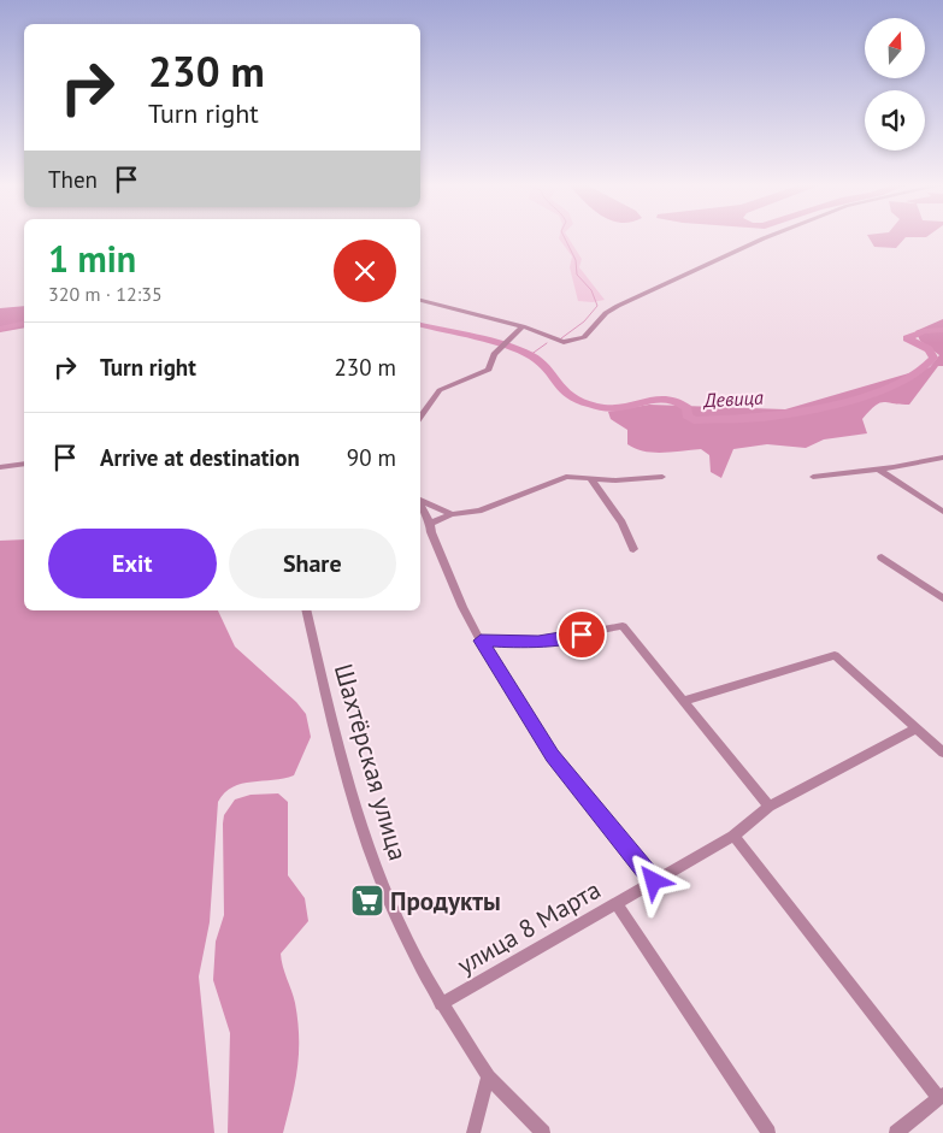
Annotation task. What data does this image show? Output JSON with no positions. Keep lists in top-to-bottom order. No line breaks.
{"streets":{"street":["Шахтёрская улица","улица 8 Марта"]},"crossings":[["Шахтёрская улица","улица 8 Марта"]],"water":["Девица"],"places":{"supermarket":["Продукты"]},"north":"top","page":{"turn":["230 m","Turn right"],"then":"Then","heading":["1 min","320 m · 12:35"],"list":[{"name":"Turn right","value":"230 m"},{"name":"Arrive at destination","value":"90 m"}],"buttons":["Exit","Share"]}}
